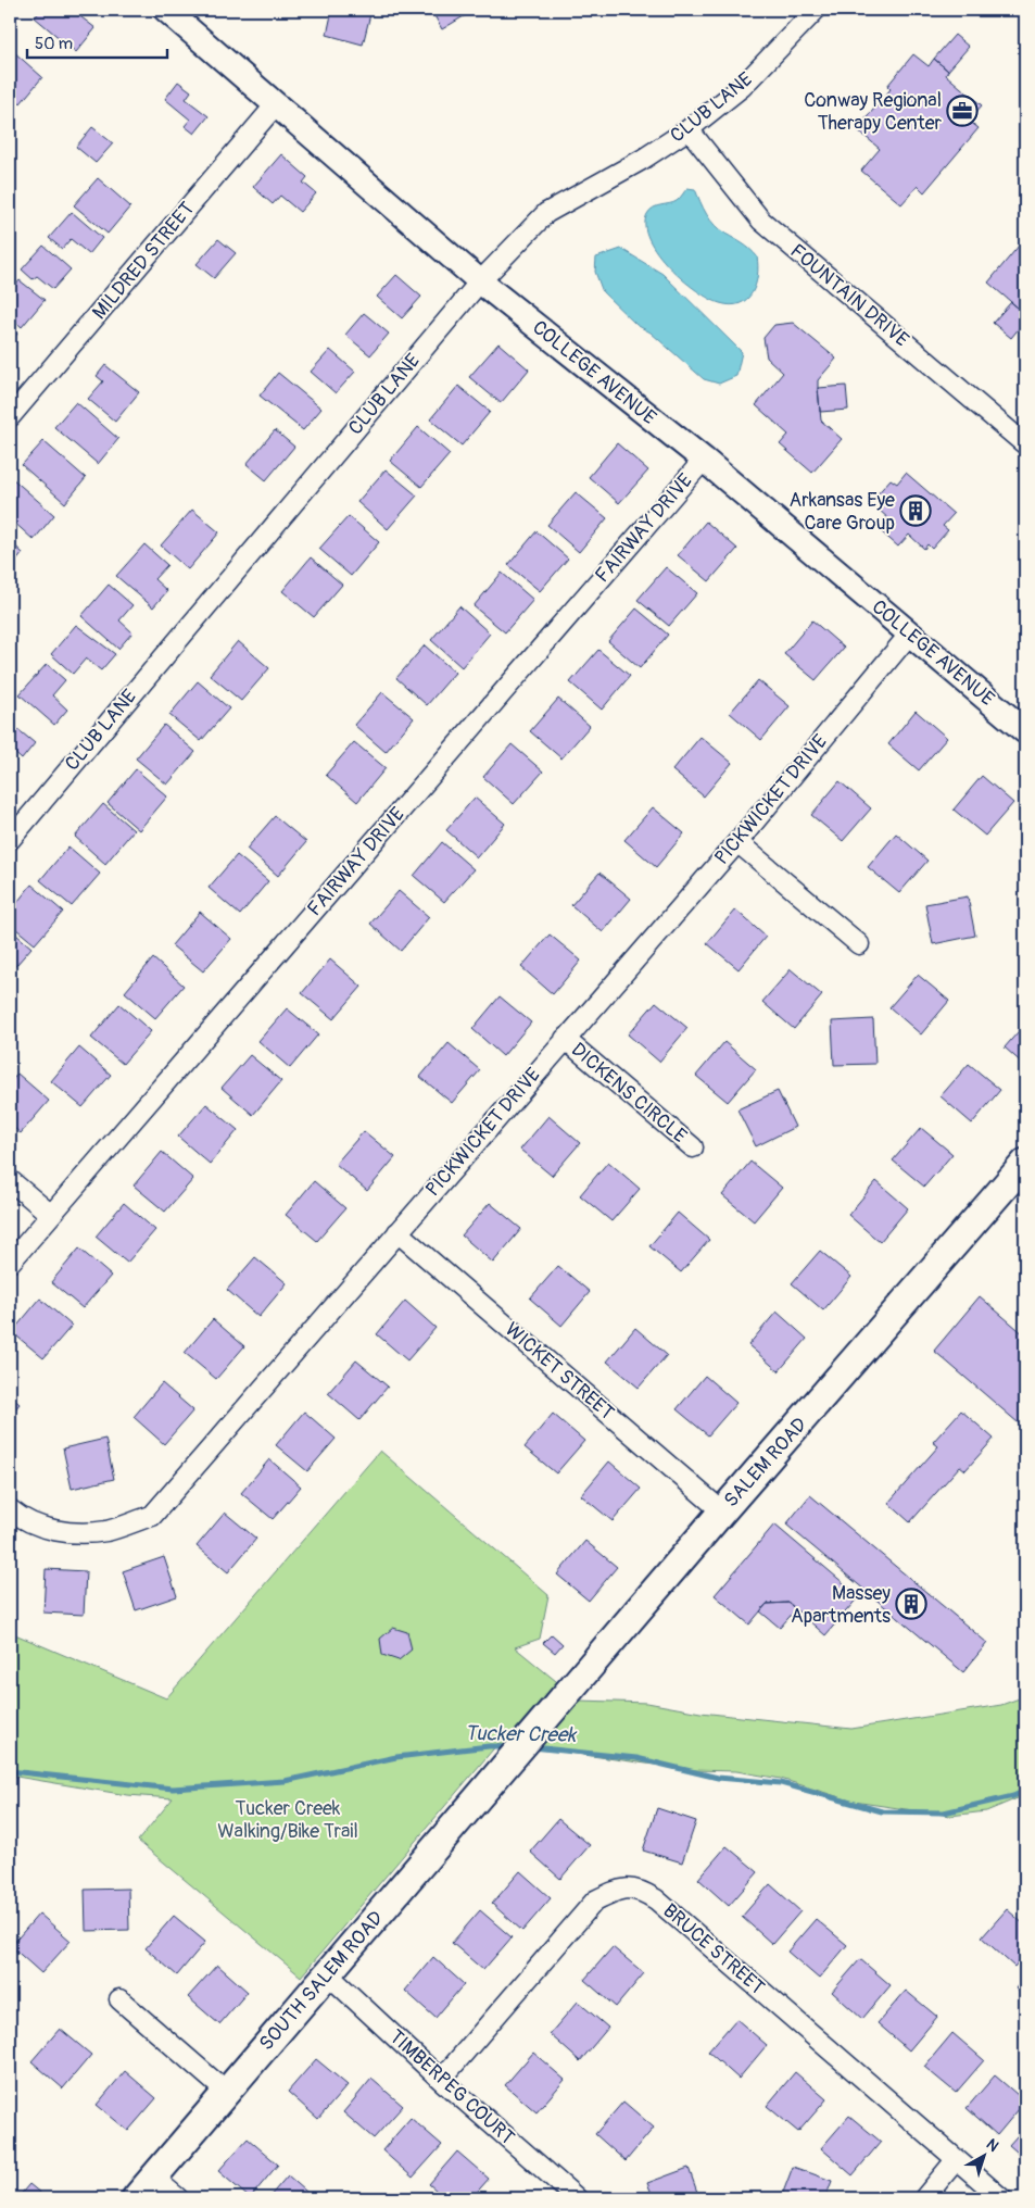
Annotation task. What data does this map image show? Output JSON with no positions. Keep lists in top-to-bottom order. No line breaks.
{"streets":{"main road":["SALEM ROAD","SOUTH SALEM ROAD"],"street":["CLUB LANE","MILDRED STREET","FOUNTAIN DRIVE","COLLEGE AVENUE","FAIRWAY DRIVE","PICKWICKET DRIVE","DICKENS CIRCLE","WICKET STREET","BRUCE STREET","TIMBERPEG COURT"]},"crossings":[["CLUB LANE","FOUNTAIN DRIVE"],["CLUB LANE","COLLEGE AVENUE"],["MILDRED STREET","COLLEGE AVENUE"],["COLLEGE AVENUE","FAIRWAY DRIVE"],["COLLEGE AVENUE","PICKWICKET DRIVE"],["PICKWICKET DRIVE","DICKENS CIRCLE"],["PICKWICKET DRIVE","WICKET STREET"],["WICKET STREET","SALEM ROAD"],["SALEM ROAD","SOUTH SALEM ROAD"],["BRUCE STREET","TIMBERPEG COURT"],["SOUTH SALEM ROAD","TIMBERPEG COURT"]],"water":["Tucker Creek"],"parks":["Tucker Creek Walking/Bike Trail"],"places":{"office":["Conway Regional Therapy Center"],"building":["Arkansas Eye Care Group","Massey Apartments"]},"scale_bar":"50 m","north":"top right"}
